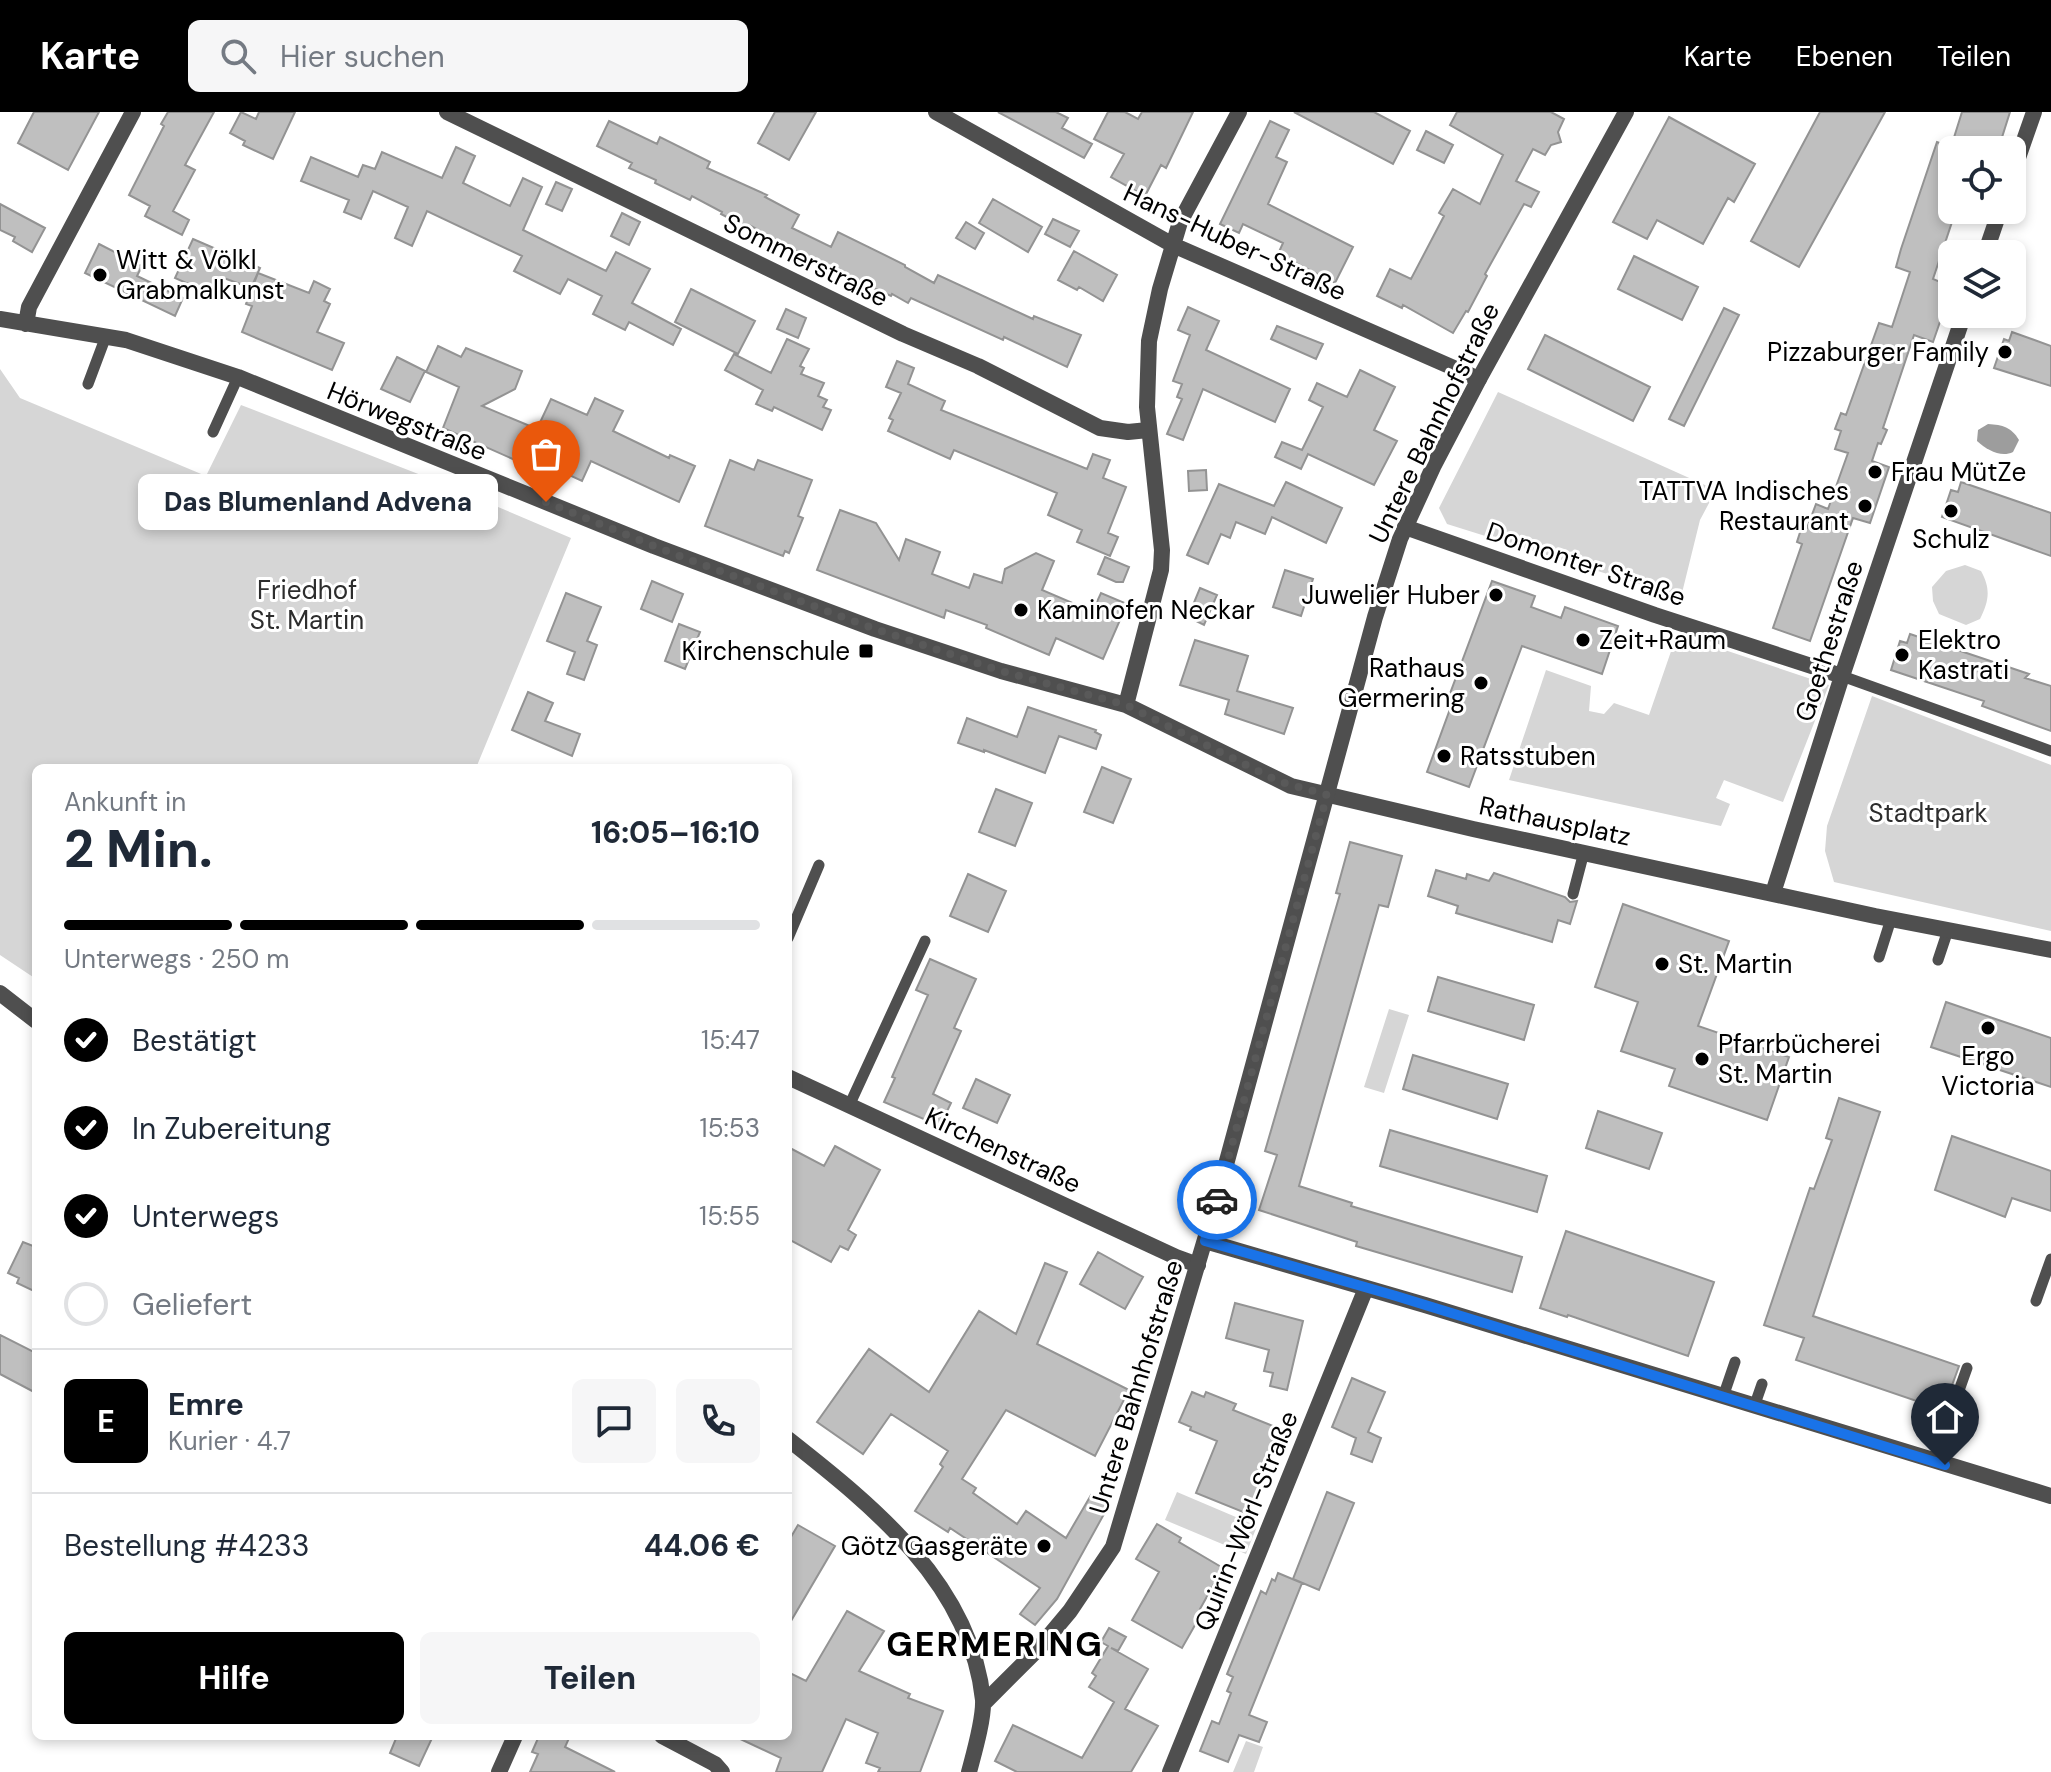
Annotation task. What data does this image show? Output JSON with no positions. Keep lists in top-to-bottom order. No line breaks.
{"streets":{"street":["Hans-Huber-Straße","Sommerstraße","Hörwegstraße","Untere Bahnhofstraße","Domonter Straße","Goethestraße","Rathausplatz","Kirchenstraße","Quirin-Wörl-Straße"]},"crossings":[["Hans-Huber-Straße","Untere Bahnhofstraße"],["Hörwegstraße","Untere Bahnhofstraße"],["Hörwegstraße","Rathausplatz"],["Untere Bahnhofstraße","Domonter Straße"],["Untere Bahnhofstraße","Rathausplatz"],["Untere Bahnhofstraße","Kirchenstraße"],["Domonter Straße","Goethestraße"],["Goethestraße","Rathausplatz"]],"districts":["GERMERING"],"parks":["Friedhof St. Martin","Stadtpark"],"places":{"other":["Witt & Völkl Grabmalkunst","Pizzaburger Family","Frau MütZe","Das Blumenland Advena","TATTVA Indisches Restaurant","Schulz","Juwelier Huber","Kaminofen Neckar","Zeit+Raum","Elektro Kastrati","Rathaus Germering","Ratsstuben","St. Martin","Ergo Victoria","Pfarrbücherei St. Martin","Götz Gasgeräte"],"transit":["Kirchenschule"]},"page":{"header":"Karte","search":"Hier suchen","nav":["Karte","Ebenen","Teilen"],"bubble":"Das Blumenland Advena","heading":["2 Min.","Ankunft in","16:05–16:10"],"panel":["Emre","Kurier · 4.7","Bestellung #4233","44.06 €"],"bar":"Unterwegs · 250 m","list":[["Bestätigt","15:47"],["In Zubereitung","15:53"],["Unterwegs","15:55"],"Geliefert"],"round":"E","buttons":["Hilfe","Teilen"]}}
